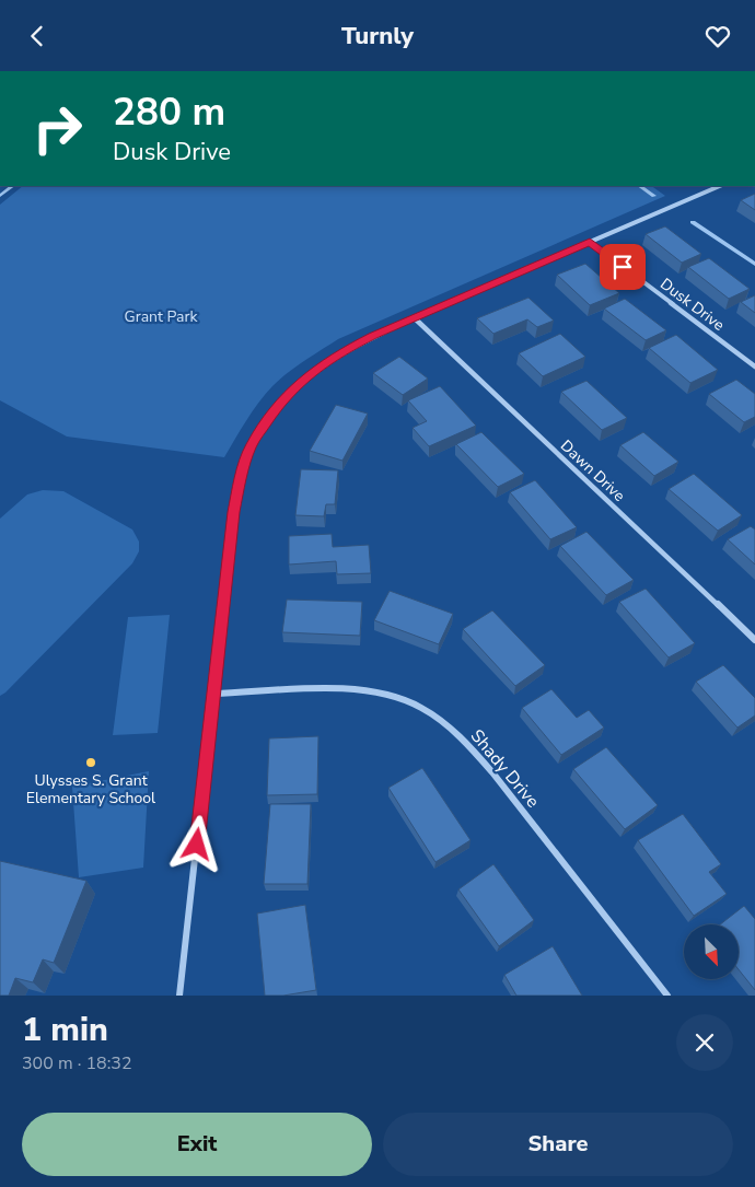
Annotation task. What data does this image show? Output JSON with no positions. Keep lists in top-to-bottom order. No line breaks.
{"streets":{"street":["Dusk Drive","Dawn Drive","Shady Drive"]},"parks":["Grant Park"],"places":["Ulysses S. Grant Elementary School"],"north":"bottom right","page":{"header":"Turnly","turn":["280 m","Dusk Drive"],"heading":["1 min","300 m · 18:32"],"buttons":["Exit","Share"]}}
